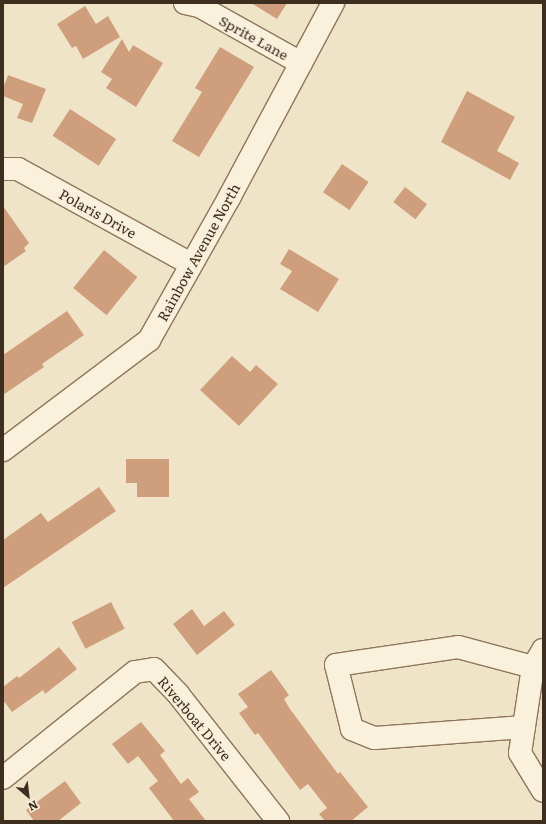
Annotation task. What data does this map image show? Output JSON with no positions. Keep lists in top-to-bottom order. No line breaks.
{"streets":{"street":["Sprite Lane","Polaris Drive","Rainbow Avenue North","Riverboat Drive"]},"crossings":[["Sprite Lane","Rainbow Avenue North"],["Polaris Drive","Rainbow Avenue North"]],"north":"bottom right"}
